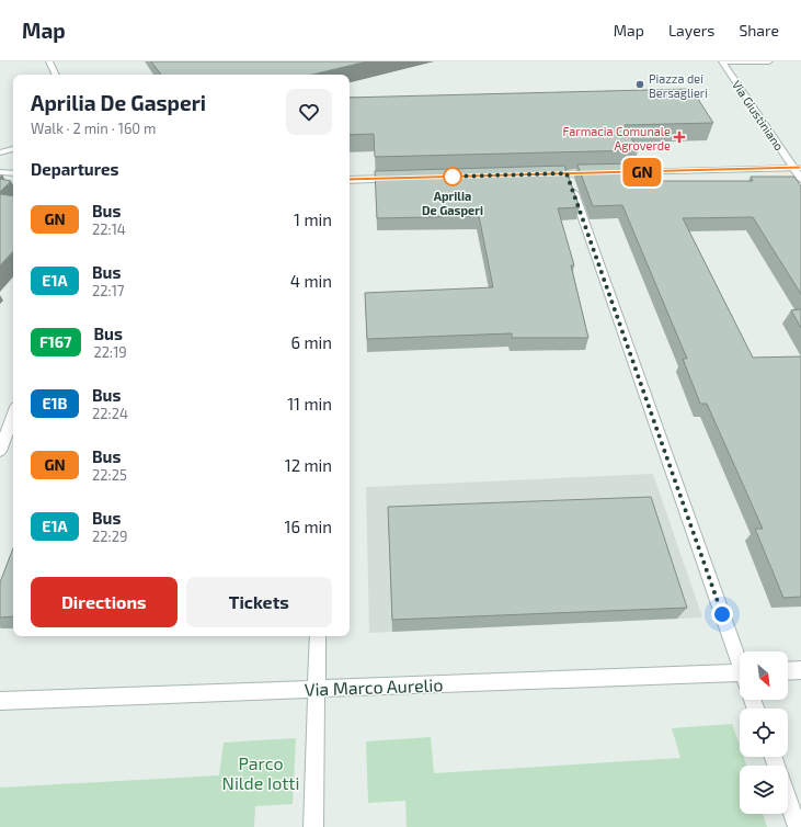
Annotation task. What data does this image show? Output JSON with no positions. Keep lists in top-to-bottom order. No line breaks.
{"streets":{"street":["Via Giustiniano","Via Marco Aurelio"]},"parks":["Parco Nilde Iotti"],"places":{"other":["Piazza dei Bersaglieri","Aprilia De Gasperi"],"health":["Farmacia Comunale Agroverde"]},"lines":["bus line GN"],"north":"bottom right","page":{"header":"Map","nav":["Map","Layers","Share"],"on_map":"GN","heading":[["Aprilia De Gasperi","Walk · 2 min · 160 m"],"Departures"],"list":[{"mark":"GN","name":"Bus","note":"22:14","value":"1 min"},{"mark":"E1A","name":"Bus","note":"22:17","value":"4 min"},{"mark":"F167","name":"Bus","note":"22:19","value":"6 min"},{"mark":"E1B","name":"Bus","note":"22:24","value":"11 min"},{"mark":"GN","name":"Bus","note":"22:25","value":"12 min"},{"mark":"E1A","name":"Bus","note":"22:29","value":"16 min"}],"buttons":["Directions","Tickets"]}}
